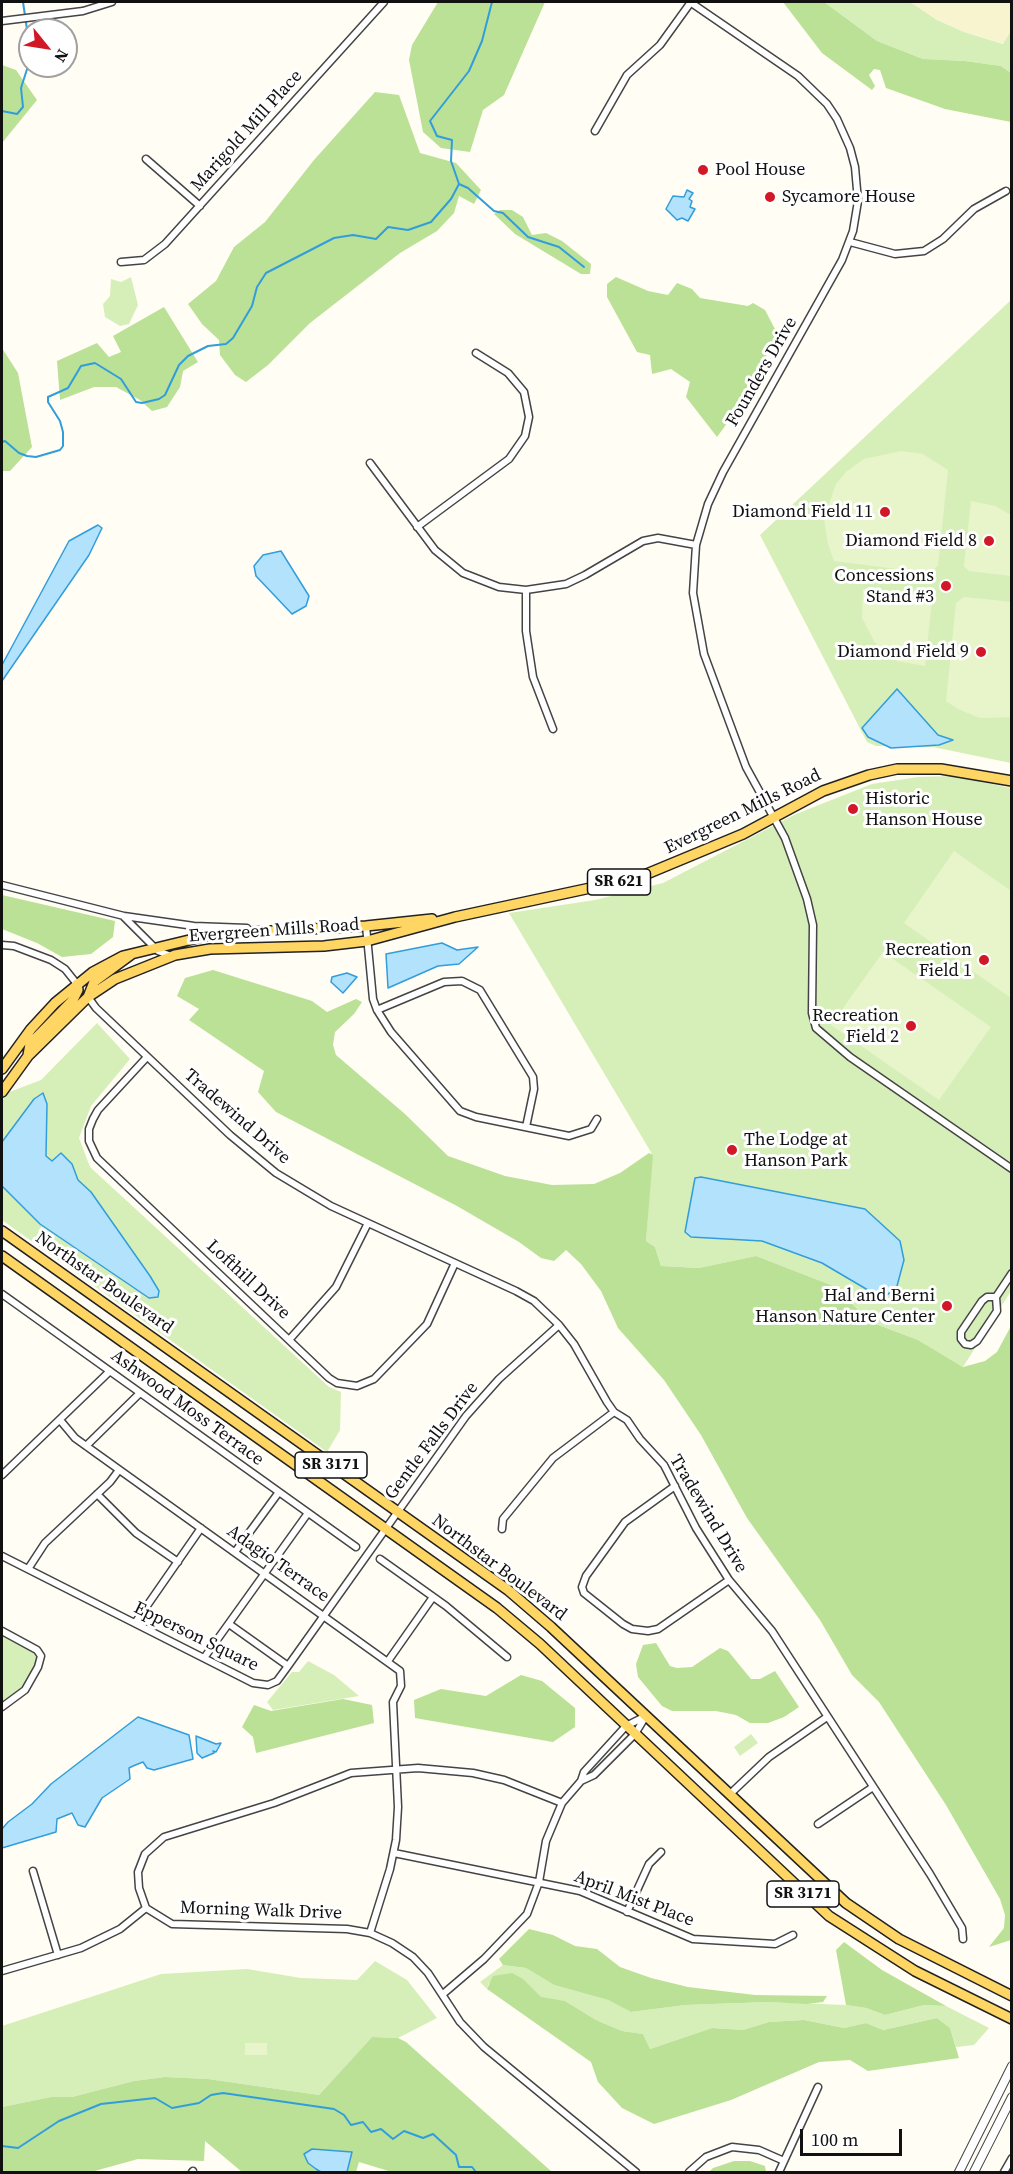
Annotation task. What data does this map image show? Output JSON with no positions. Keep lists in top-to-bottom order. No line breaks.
{"streets":{"main road":["Evergreen Mills Road","SR 621","Northstar Boulevard","SR 3171"],"street":["Marigold Mill Place","Founders Drive","Tradewind Drive","Lofthill Drive","Ashwood Moss Terrace","Gentle Falls Drive","Adagio Terrace","Epperson Square","April Mist Place","Morning Walk Drive"]},"crossings":[["Founders Drive","Evergreen Mills Road"],["Evergreen Mills Road","SR 621"],["Evergreen Mills Road","Tradewind Drive"],["Tradewind Drive","Lofthill Drive"],["Tradewind Drive","Gentle Falls Drive"],["Northstar Boulevard","Gentle Falls Drive"],["Northstar Boulevard","Epperson Square"],["Gentle Falls Drive","Epperson Square"],["Adagio Terrace","Epperson Square"]],"places":["Pool House","Sycamore House","Diamond Field 11","Diamond Field 8","Concessions Stand #3","Diamond Field 9","Historic Hanson House","Recreation Field 1","Recreation Field 2","The Lodge at Hanson Park","Hal and Berni Hanson Nature Center"],"scale_bar":"100 m","north":"bottom right"}
